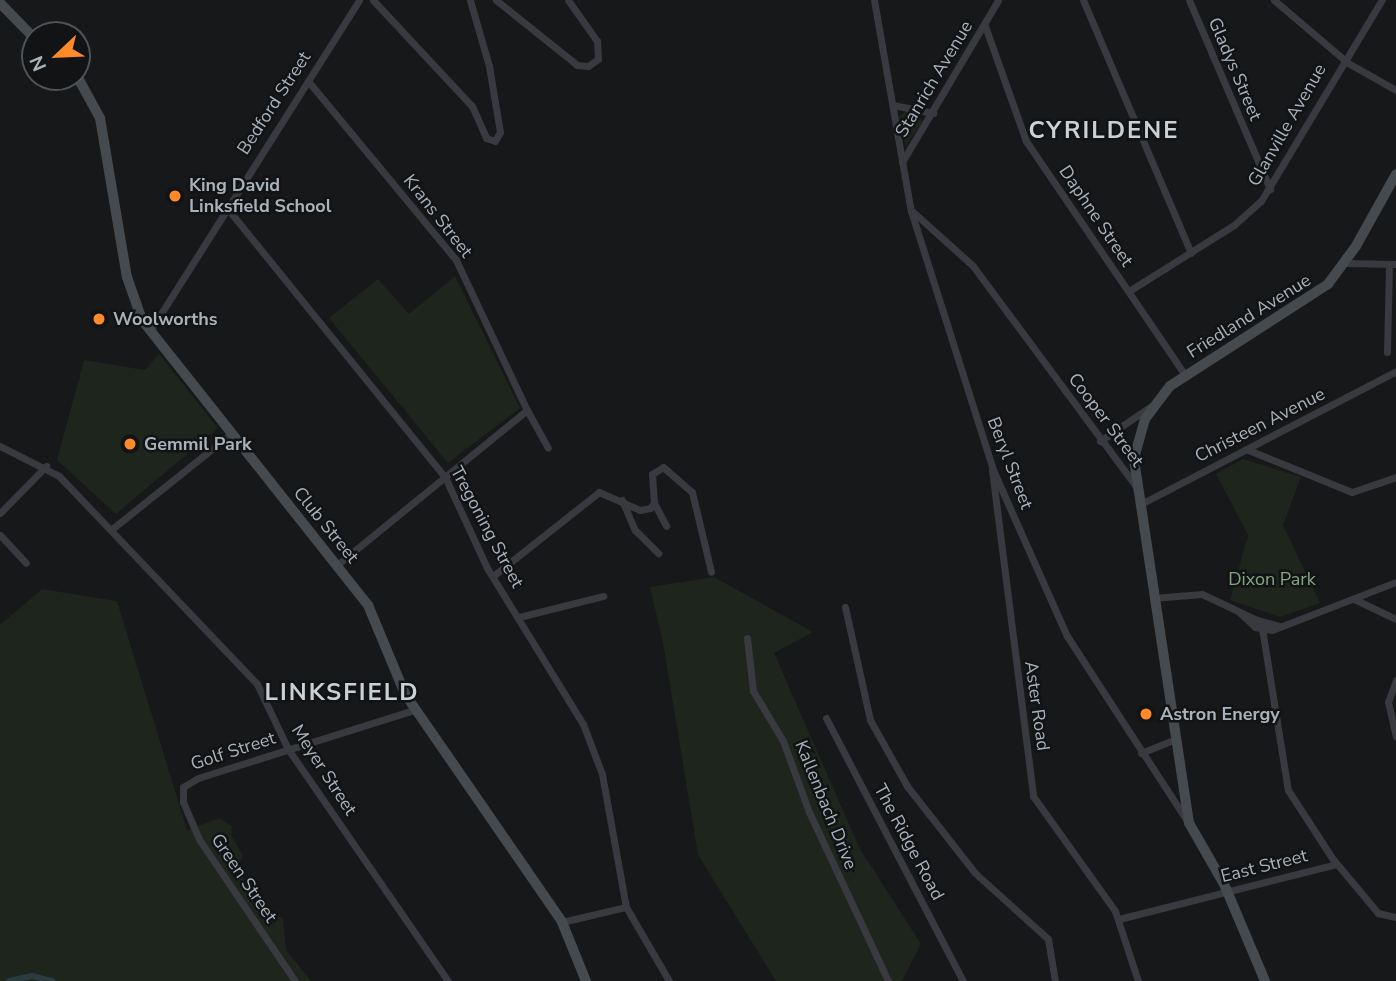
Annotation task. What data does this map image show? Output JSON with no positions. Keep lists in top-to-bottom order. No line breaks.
{"streets":{"main road":["Friedland Avenue","Cooper Street","Beryl Street","Club Street"],"street":["Gladys Street","Stanrich Avenue","Bedford Street","Glanville Avenue","Krans Street","Daphne Street","Christeen Avenue","Tregoning Street","Aster Road","Golf Street","Meyer Street","Kallenbach Drive","The Ridge Road","East Street","Green Street"]},"crossings":[["Gladys Street","Glanville Avenue"],["Stanrich Avenue","Daphne Street"],["Stanrich Avenue","Beryl Street"],["Bedford Street","Krans Street"],["Bedford Street","Club Street"],["Bedford Street","Tregoning Street"],["Glanville Avenue","Daphne Street"],["Daphne Street","Friedland Avenue"],["Friedland Avenue","Cooper Street"],["Cooper Street","Christeen Avenue"],["Cooper Street","Beryl Street"],["Beryl Street","Aster Road"],["Beryl Street","East Street"],["Club Street","Golf Street"],["Aster Road","East Street"],["Golf Street","Meyer Street"],["Golf Street","Green Street"]],"districts":["CYRILDENE","LINKSFIELD"],"parks":["Dixon Park"],"places":["King David Linksfield School","Woolworths","Gemmil Park","Astron Energy"],"north":"bottom left"}
